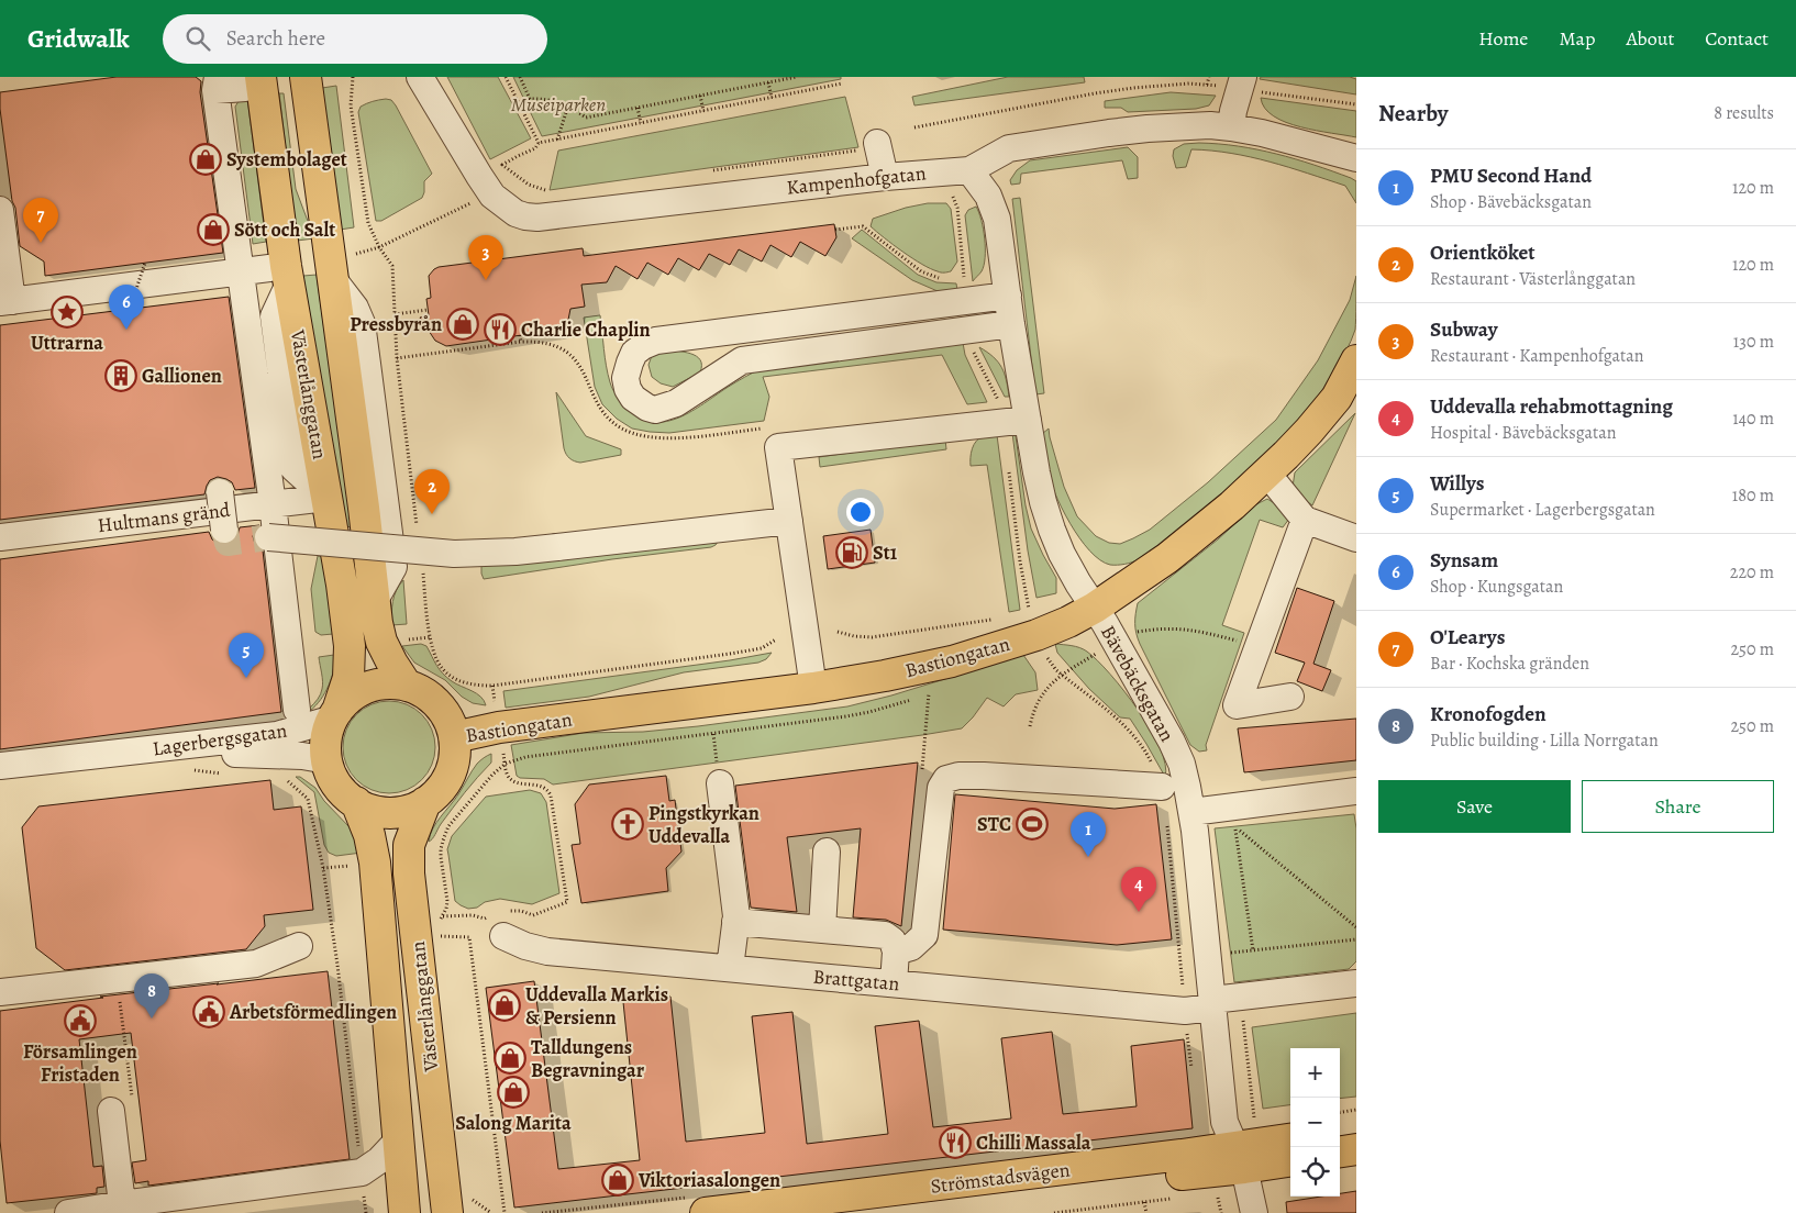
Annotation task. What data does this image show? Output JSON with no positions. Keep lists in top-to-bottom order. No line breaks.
{"streets":{"main road":["Västerlånggatan","Bastiongatan","Strömstadsvägen"],"street":["Kampenhofgatan","Hultmans gränd","Bävebäcksgatan","Lagerbergsgatan","Brattgatan"]},"crossings":[["Kampenhofgatan","Bävebäcksgatan"],["Västerlånggatan","Hultmans gränd"],["Västerlånggatan","Bastiongatan"],["Västerlånggatan","Lagerbergsgatan"],["Bastiongatan","Bävebäcksgatan"],["Bastiongatan","Lagerbergsgatan"],["Bävebäcksgatan","Brattgatan"],["Bävebäcksgatan","Strömstadsvägen"]],"parks":["Museiparken"],"places":{"shop":["Systembolaget","Sött och Salt","Pressbyrån","Uddevalla Markis & Persienn","Talldungens Begravningar","Salong Marita","Viktoriasalongen"],"place":["Uttrarna"],"restaurant":["Charlie Chaplin","Chilli Massala"],"building":["Gallionen"],"fuel station":["St1"],"church":["Pingstkyrkan Uddevalla"],"sports":["STC"],"public building":["Arbetsförmedlingen","Församlingen Fristaden"]},"page":{"header":"Gridwalk","search":"Search here","nav":["Home","Map","About","Contact"],"heading":["Nearby","8 results"],"list":[{"mark":"1","name":"PMU Second Hand","note":"Shop · Bävebäcksgatan","value":"120 m"},{"mark":"2","name":"Orientköket","note":"Restaurant · Västerlånggatan","value":"120 m"},{"mark":"3","name":"Subway","note":"Restaurant · Kampenhofgatan","value":"130 m"},{"mark":"4","name":"Uddevalla rehabmottagning","note":"Hospital · Bävebäcksgatan","value":"140 m"},{"mark":"5","name":"Willys","note":"Supermarket · Lagerbergsgatan","value":"180 m"},{"mark":"6","name":"Synsam","note":"Shop · Kungsgatan","value":"220 m"},{"mark":"7","name":"O'Learys","note":"Bar · Kochska gränden","value":"250 m"},{"mark":"8","name":"Kronofogden","note":"Public building · Lilla Norrgatan","value":"250 m"}],"pins":["7","3","6","2","5","1","4","8"],"buttons":["Save","Share"],"map_buttons":["+","−"]}}
